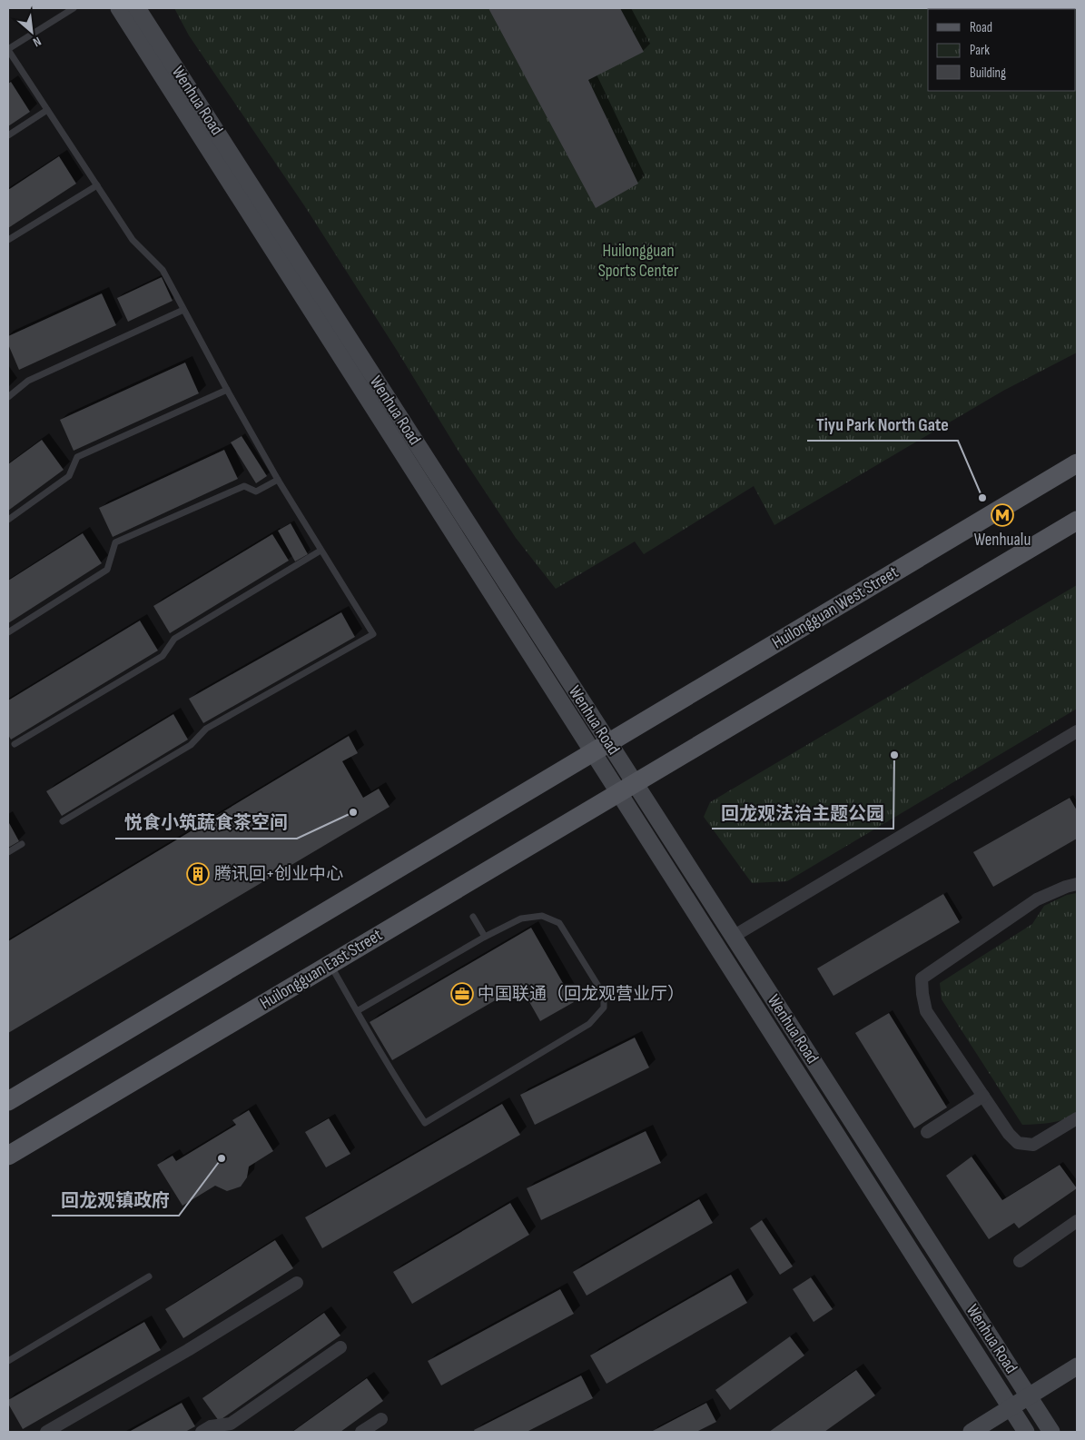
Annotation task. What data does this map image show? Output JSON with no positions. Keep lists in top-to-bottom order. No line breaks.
{"streets":{"main road":["Huilongguan West Street","Huilongguan East Street"],"street":["Wenhua Road"]},"crossings":[["Wenhua Road","Huilongguan West Street"],["Wenhua Road","Huilongguan East Street"]],"parks":["Huilongguan Sports Center"],"places":{"other":["Tiyu Park North Gate","回龙观法治主题公园","悦食小筑蔬食茶空间","回龙观镇政府"],"metro station":["Wenhualu"],"building":["腾讯回+创业中心"],"office":["中国联通（回龙观营业厅）"]},"legend":["Road","Park","Building"],"north":"bottom right"}
